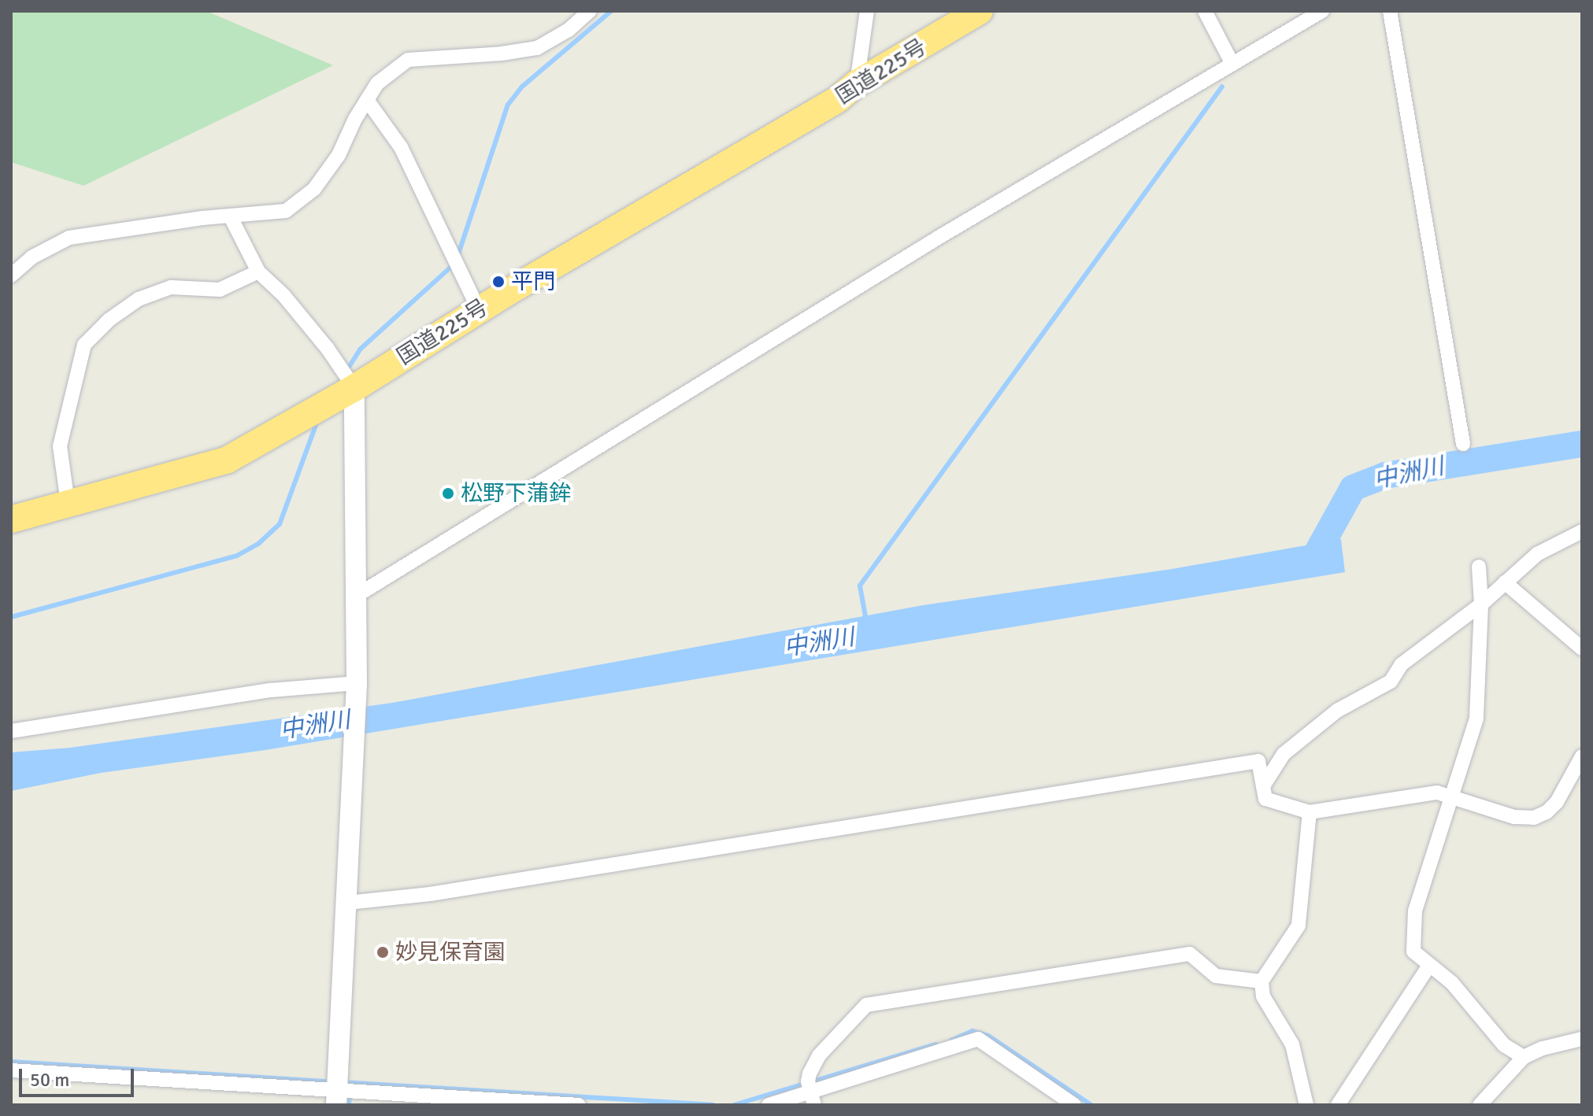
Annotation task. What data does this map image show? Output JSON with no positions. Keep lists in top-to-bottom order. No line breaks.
{"streets":{"highway":["国道225号"]},"water":["中洲川"],"places":["平門","松野下蒲鉾","妙見保育園"],"scale_bar":"50 m"}
